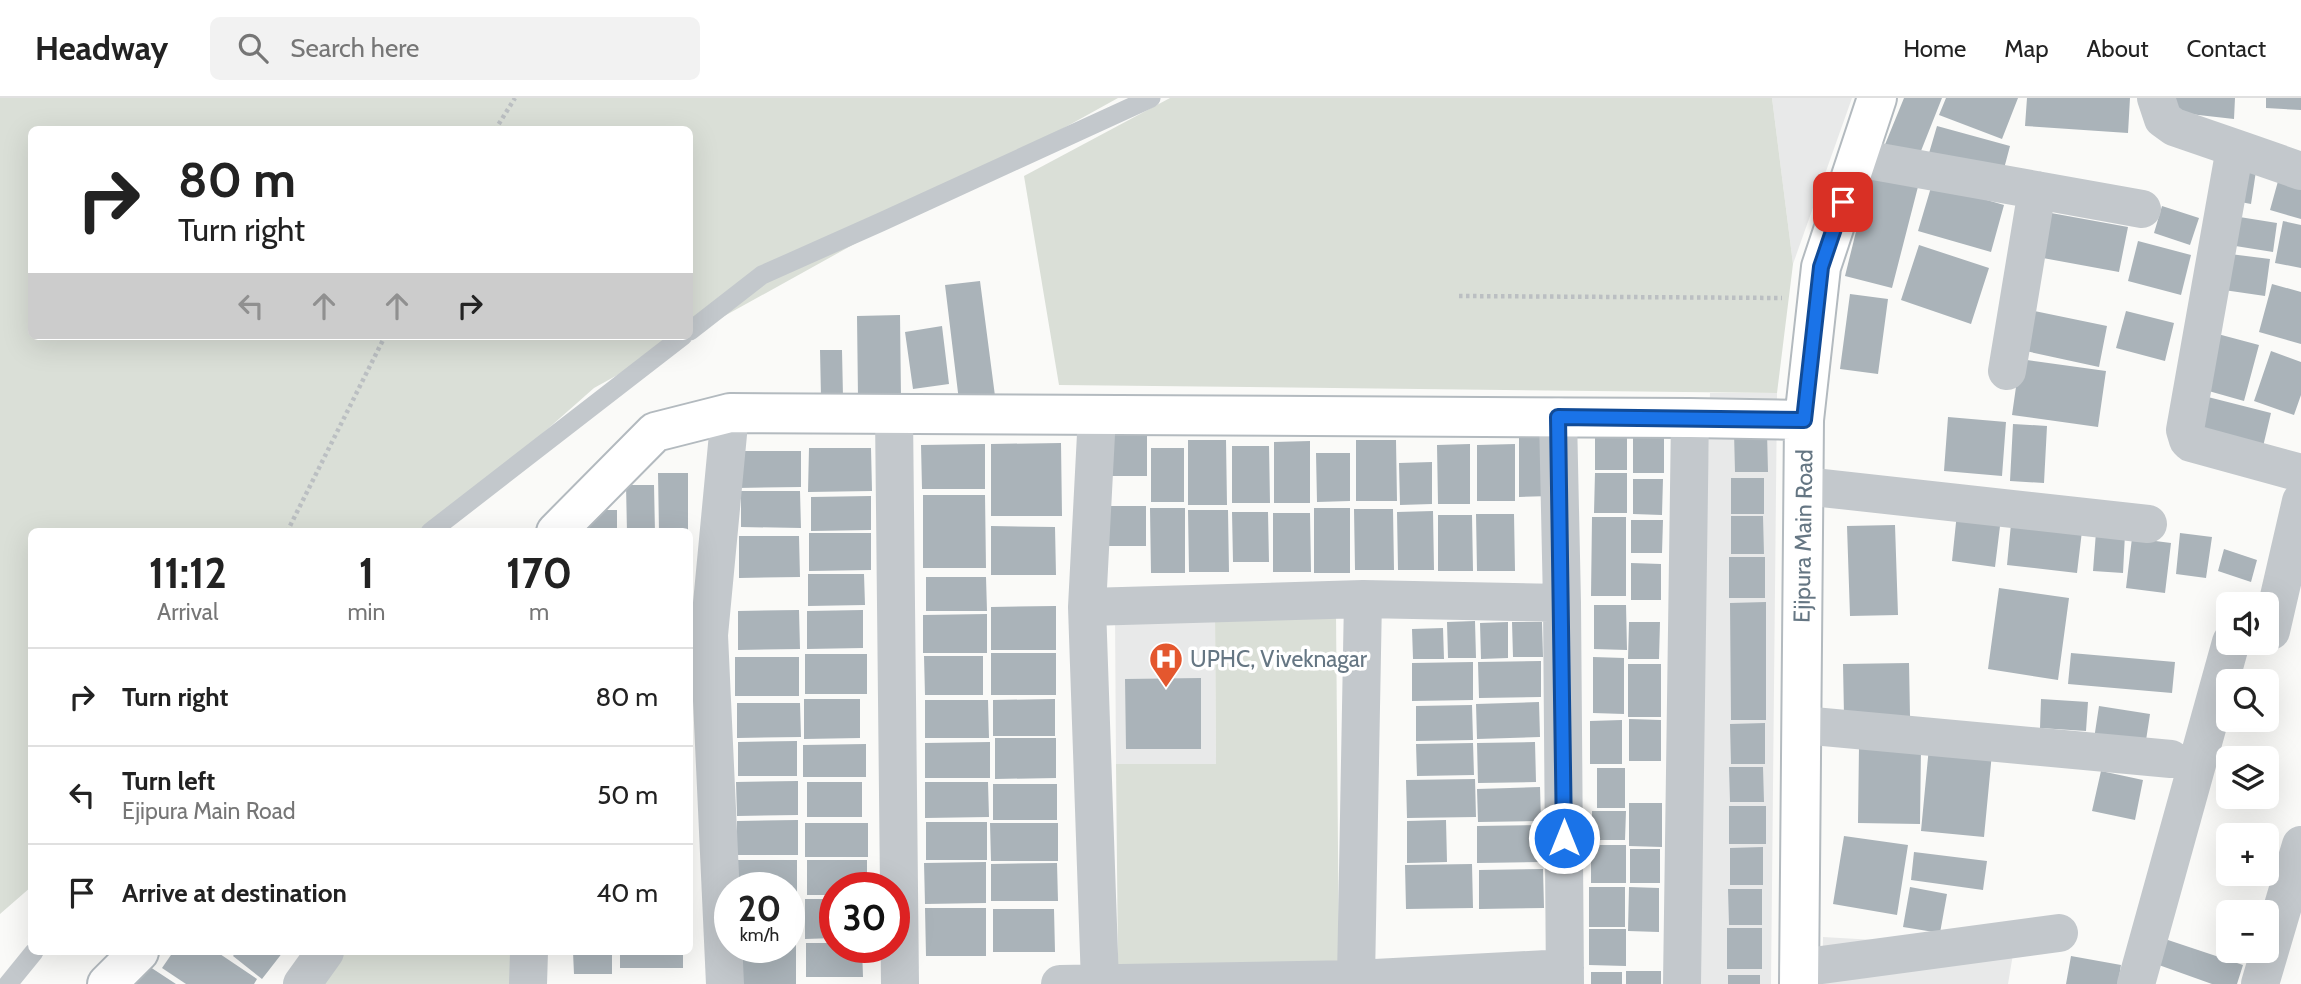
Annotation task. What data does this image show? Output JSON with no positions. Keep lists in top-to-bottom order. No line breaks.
{"streets":{"street":["Ejipura Main Road"]},"places":{"hospital":["UPHC, Viveknagar"]},"page":{"header":"Headway","search":"Search here","nav":["Home","Map","About","Contact"],"turn":["80 m","Turn right"],"eta":["11:12","Arrival","1","min","170","m"],"map_buttons":["+","−"],"list":[{"name":"Turn right","value":"80 m"},{"name":"Turn left","note":"Ejipura Main Road","value":"50 m"},{"name":"Arrive at destination","value":"40 m"}],"speed":"20 km/h","limit":"30"}}
